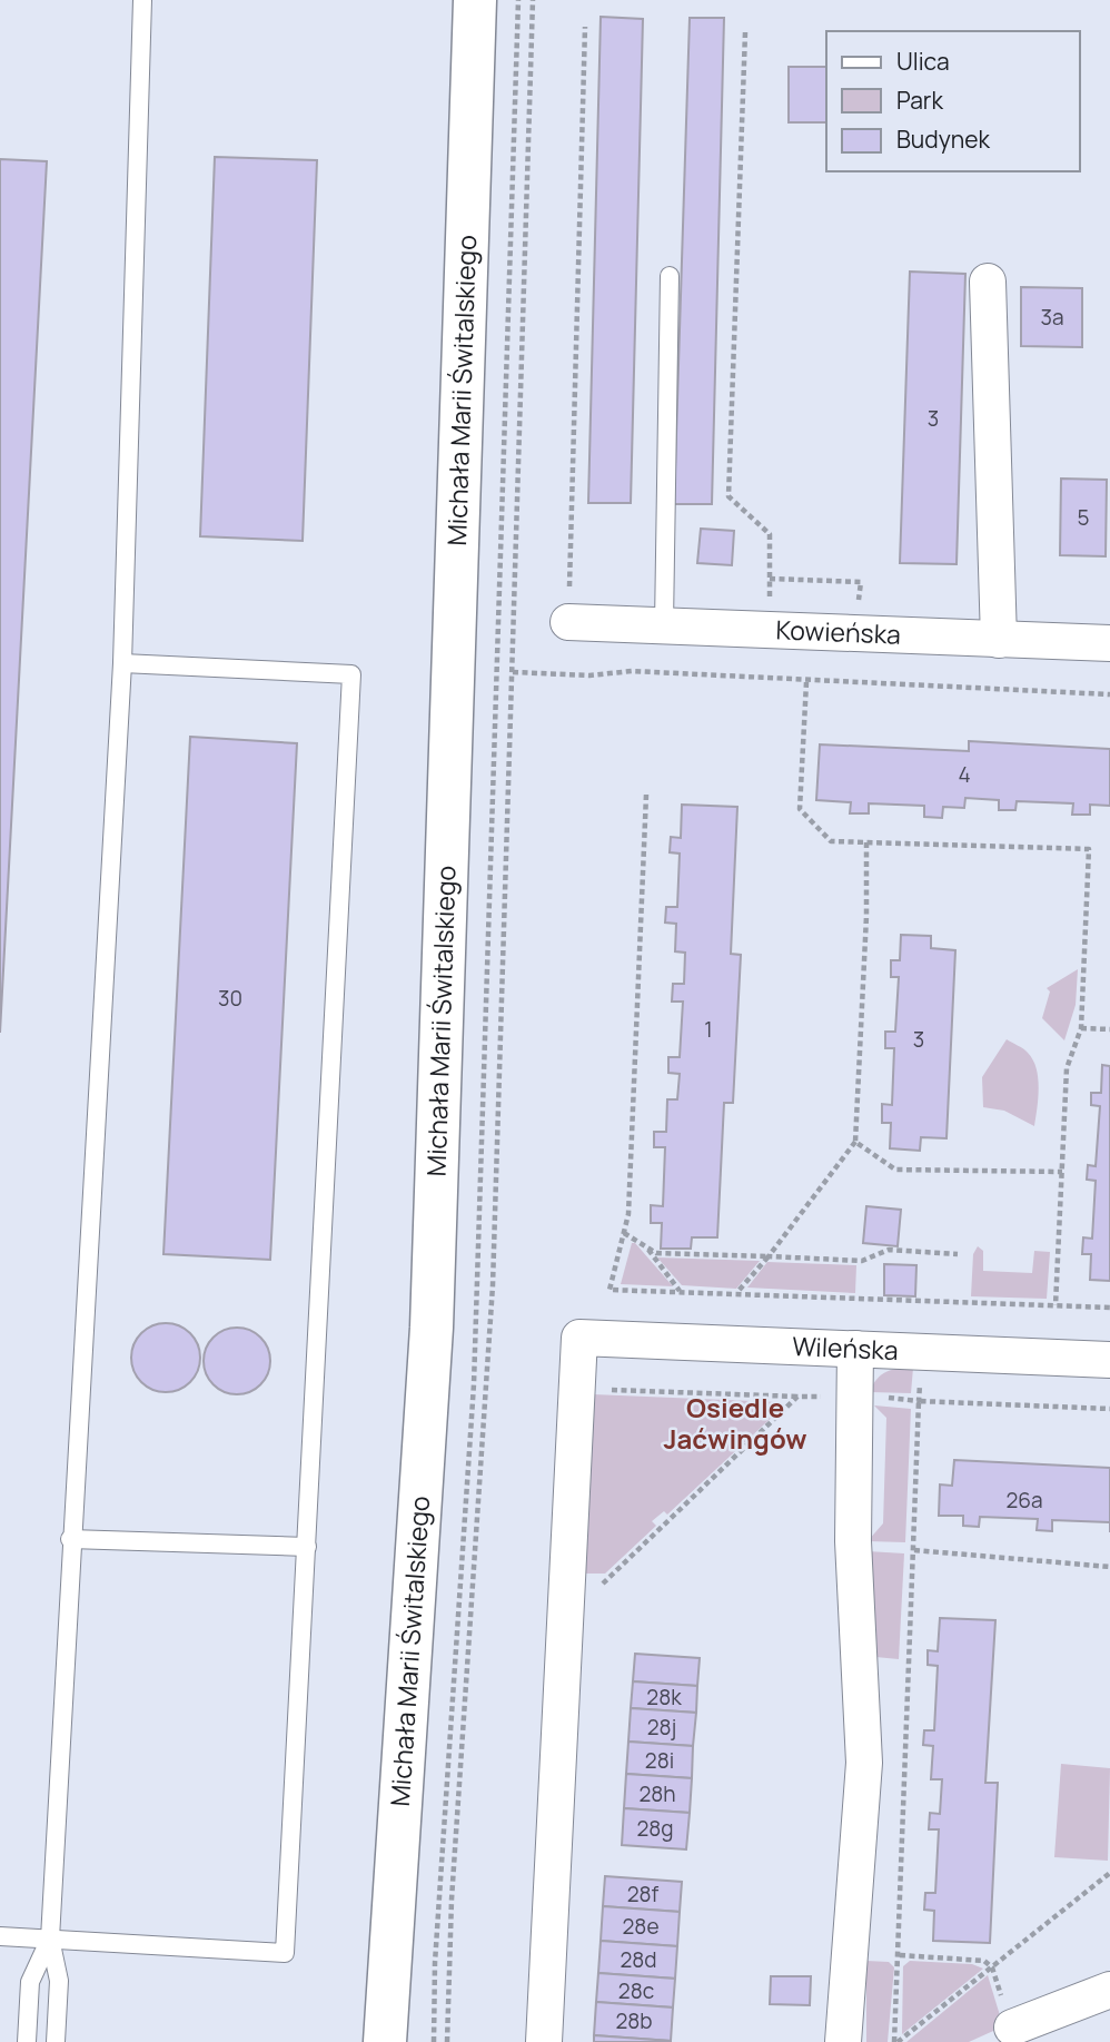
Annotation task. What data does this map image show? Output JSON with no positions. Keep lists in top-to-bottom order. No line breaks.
{"streets":{"main road":["Michała Marii Świtalskiego"],"street":["Kowieńska","Wileńska"]},"districts":["Osiedle Jaćwingów"],"house_numbers":["3a","3","5","4","30","1","3","26a","28k","28j","28i","28h","28g","28f","28e","28d","28c","28b"],"legend":["Ulica","Park","Budynek"]}
